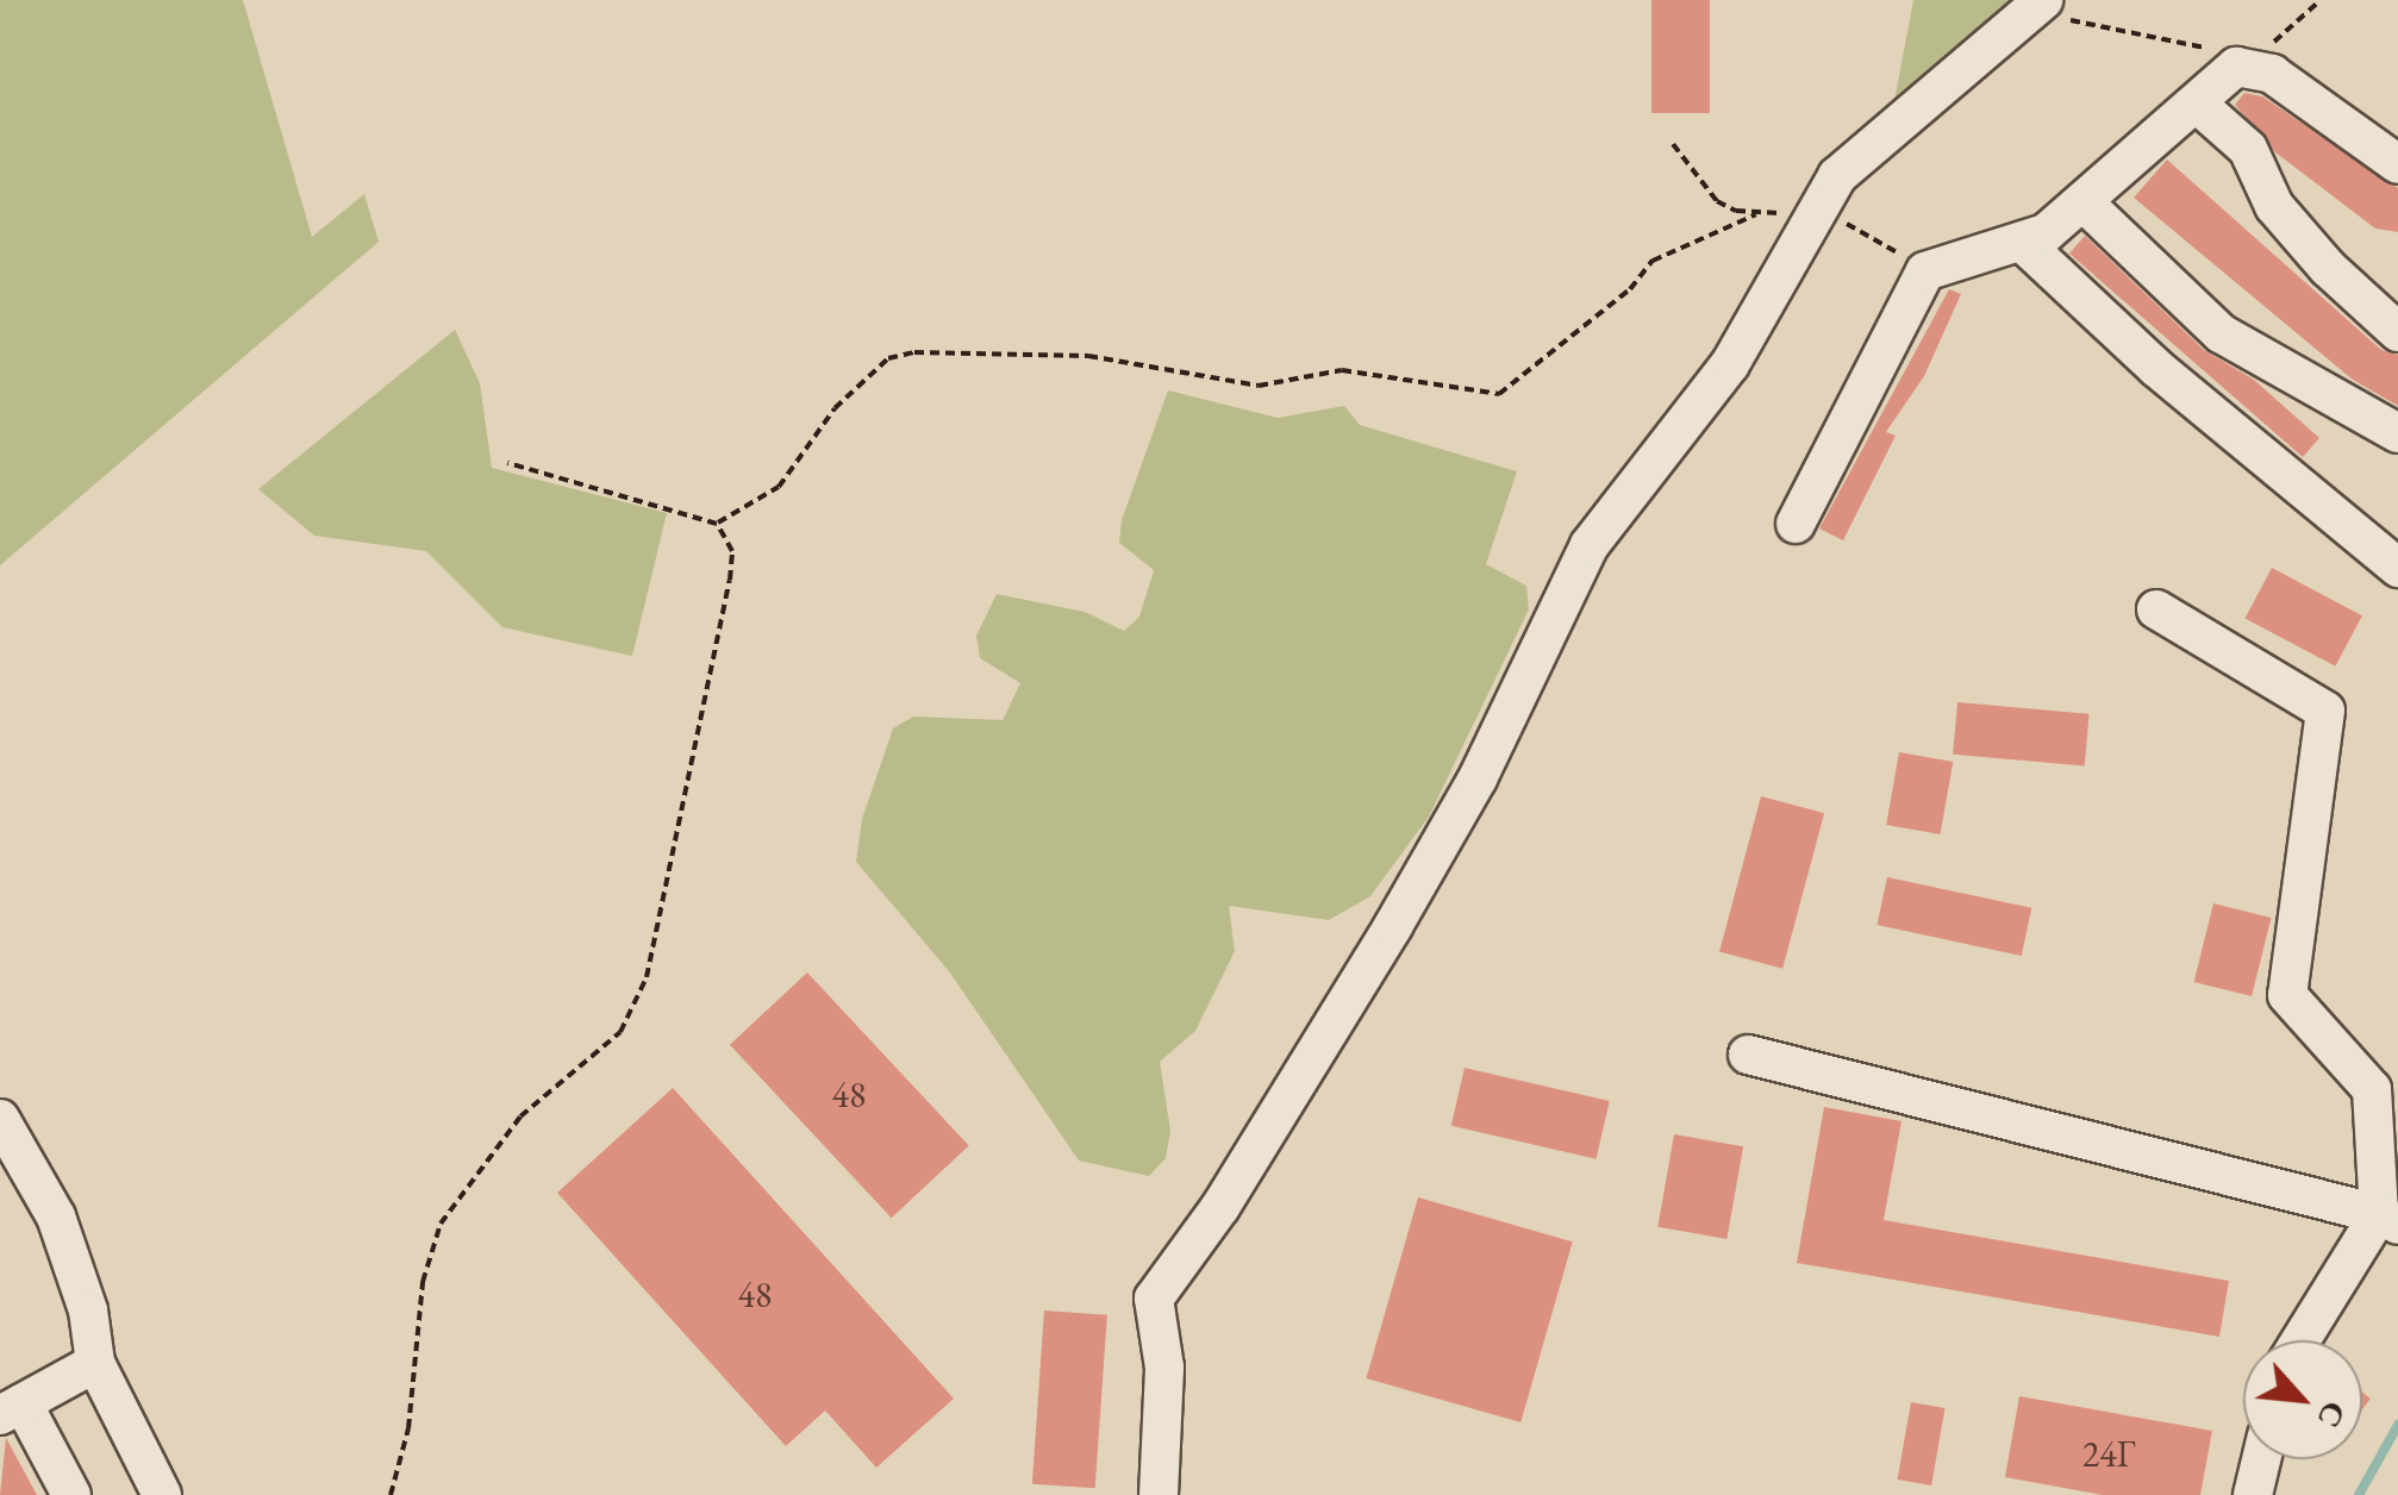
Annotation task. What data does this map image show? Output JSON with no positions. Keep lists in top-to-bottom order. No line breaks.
{"house_numbers":["48","48","24Г"],"north":"bottom right"}
